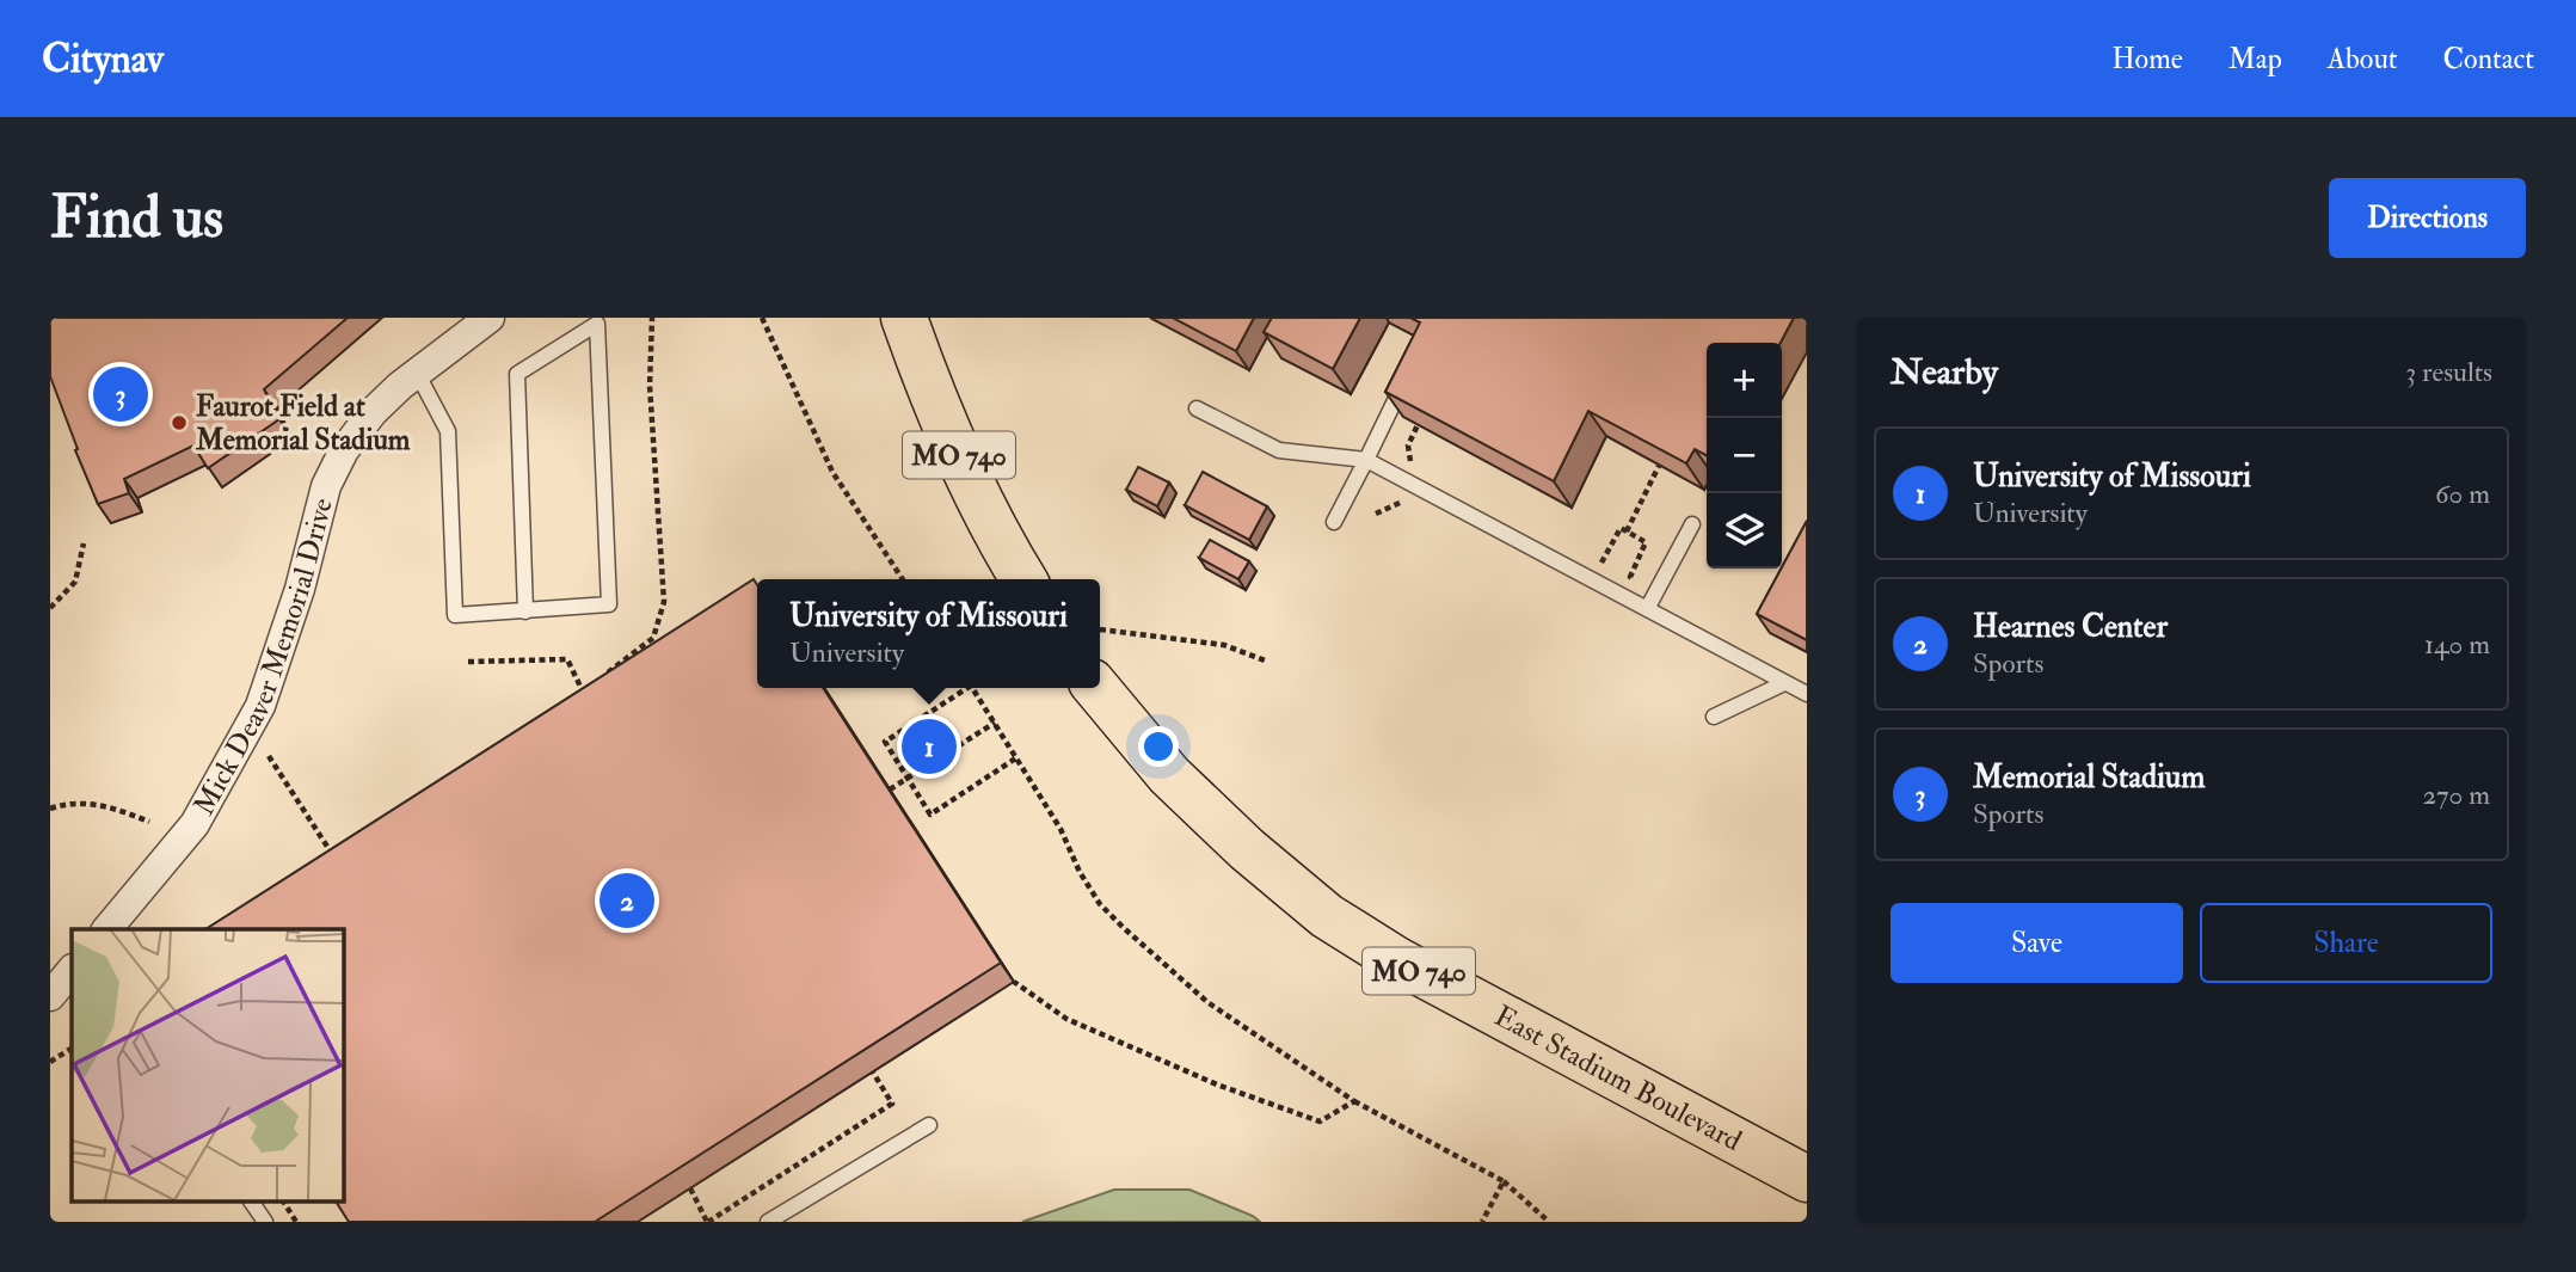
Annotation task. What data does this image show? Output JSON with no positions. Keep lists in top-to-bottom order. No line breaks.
{"streets":{"main road":["MO 740","East Stadium Boulevard"],"street":["Mick Deaver Memorial Drive"]},"places":["Faurot Field at Memorial Stadium"],"page":{"header":"Citynav","nav":["Home","Map","About","Contact"],"buttons":["Directions",["Save","Share"]],"title":"Find us","heading":["Nearby","3 results"],"map_buttons":["+","−"],"pins":["3","1","2"],"list":[{"mark":"1","name":"University of Missouri","note":"University","value":"60 m"},{"mark":"2","name":"Hearnes Center","note":"Sports","value":"140 m"},{"mark":"3","name":"Memorial Stadium","note":"Sports","value":"270 m"}],"popup":["University of Missouri","University"]}}
